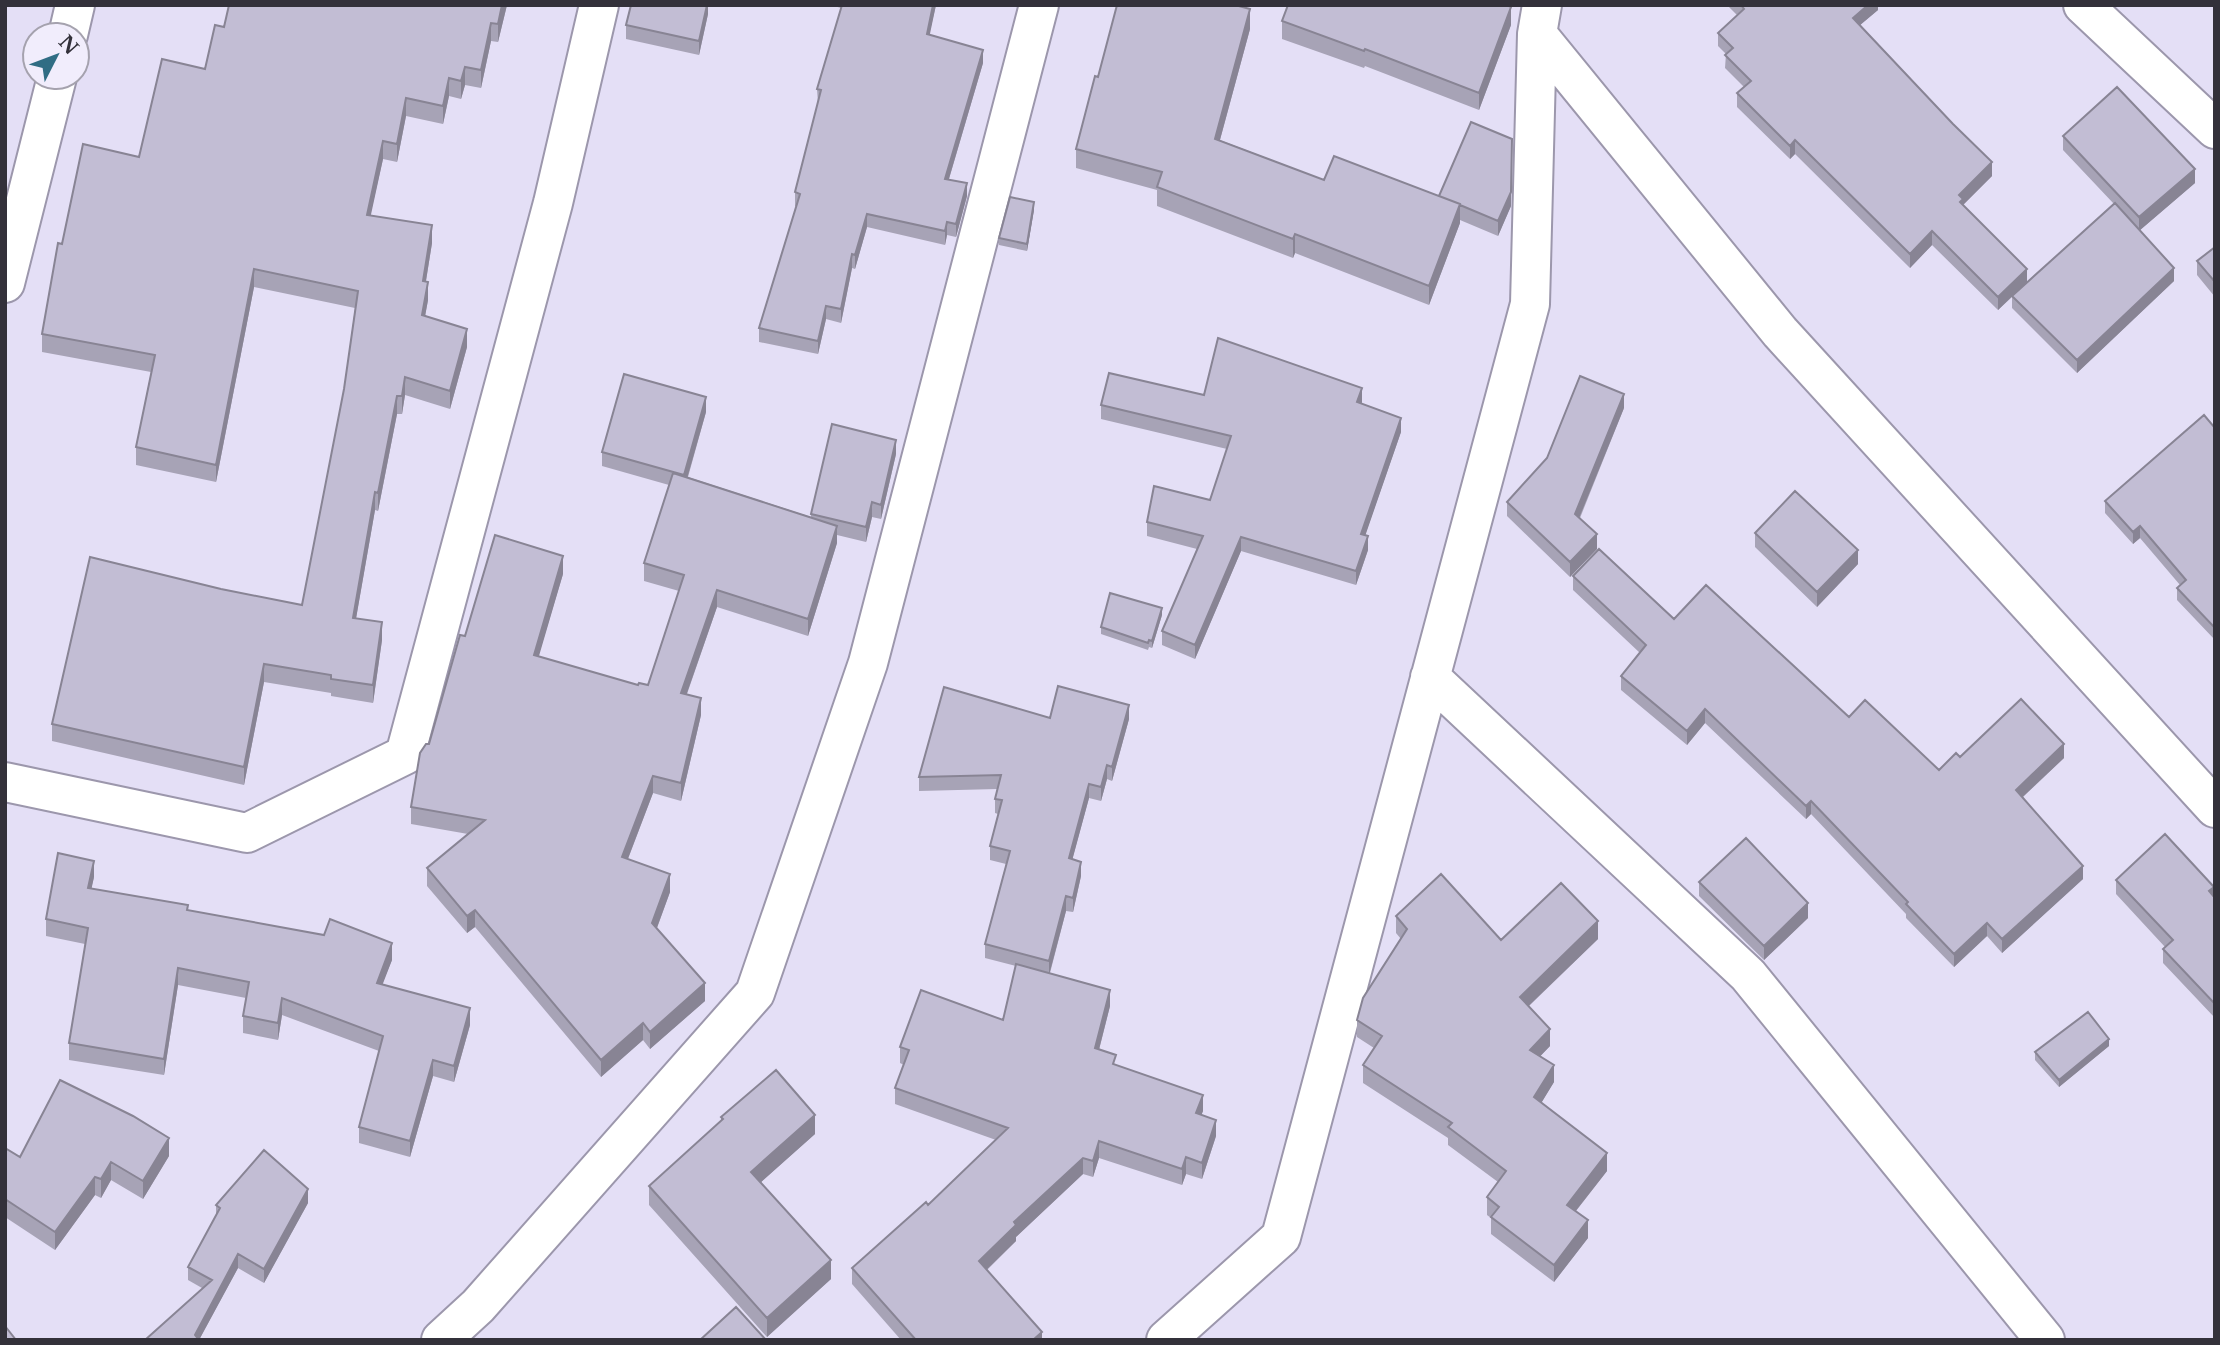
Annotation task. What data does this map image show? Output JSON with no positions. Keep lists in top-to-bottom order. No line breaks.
{"north":"top right"}
